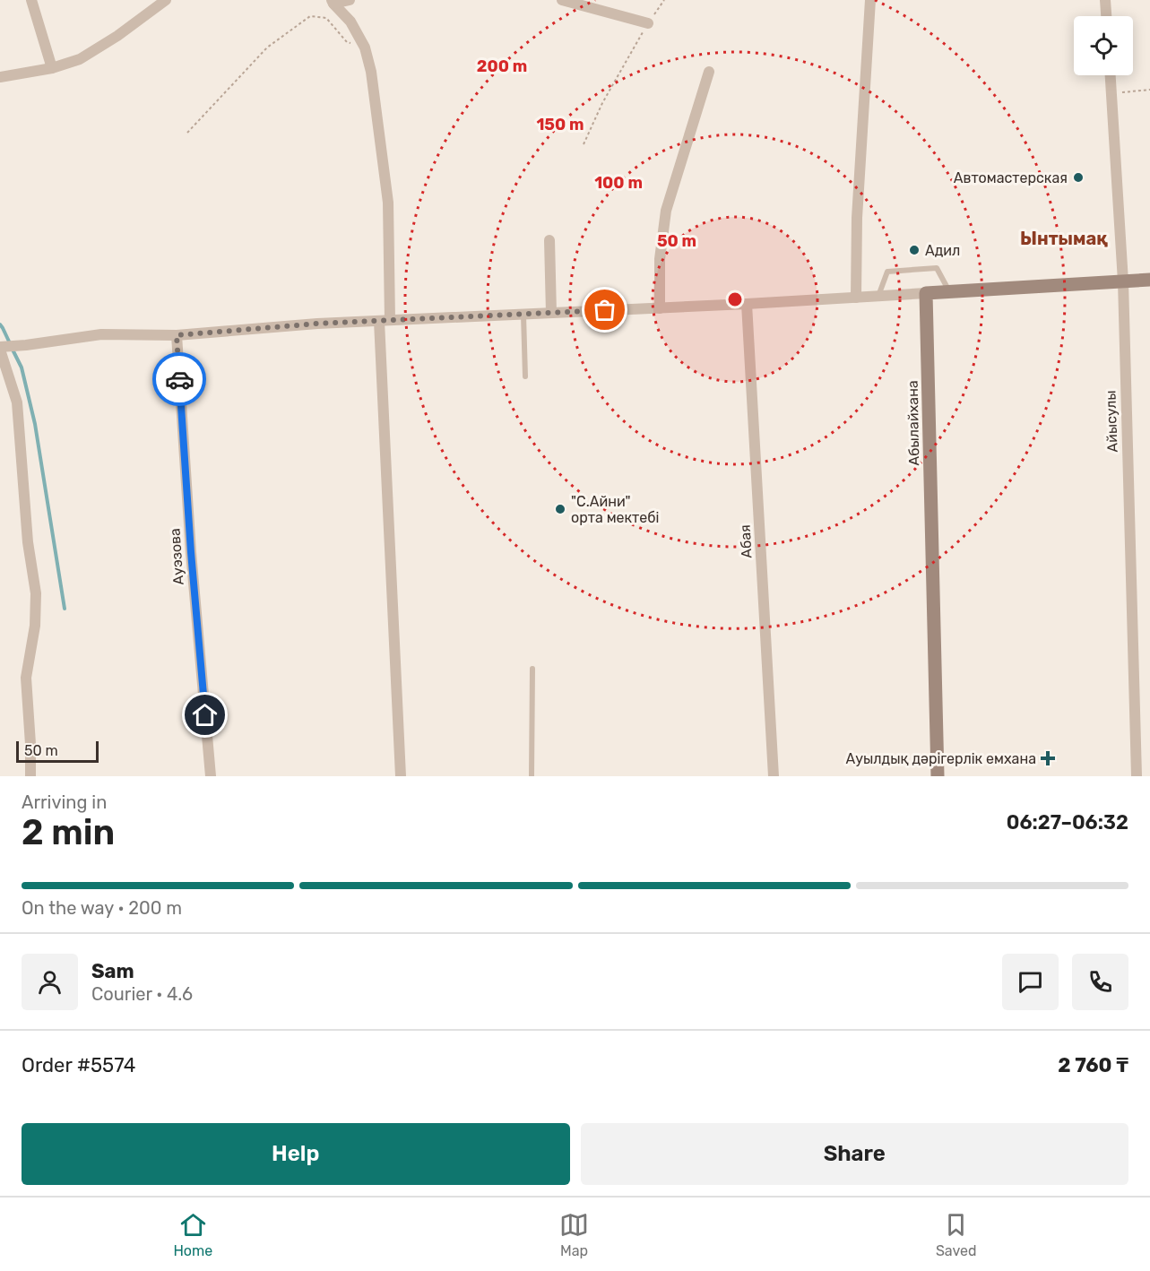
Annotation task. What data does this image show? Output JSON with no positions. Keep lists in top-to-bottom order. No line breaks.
{"streets":{"main road":["Абылайхана"],"street":["Айысулы","Абая","Ауэзова"]},"districts":["Ынтымақ"],"places":{"other":["Автомастерская","Адил","\"С.Айни\" орта мектебі"],"health":["Ауылдық дәрігерлік емхана"]},"scale_bar":"50 m","page":{"scale":"50 m","heading":["2 min","Arriving in","06:27–06:32"],"panel":["Sam","Courier · 4.6","Order #5574","2 760 ₸"],"bar":"On the way · 200 m","buttons":["Help","Share"],"tabs":["Home","Map","Saved"]},"rings":["200 m","150 m","100 m","50 m"]}
